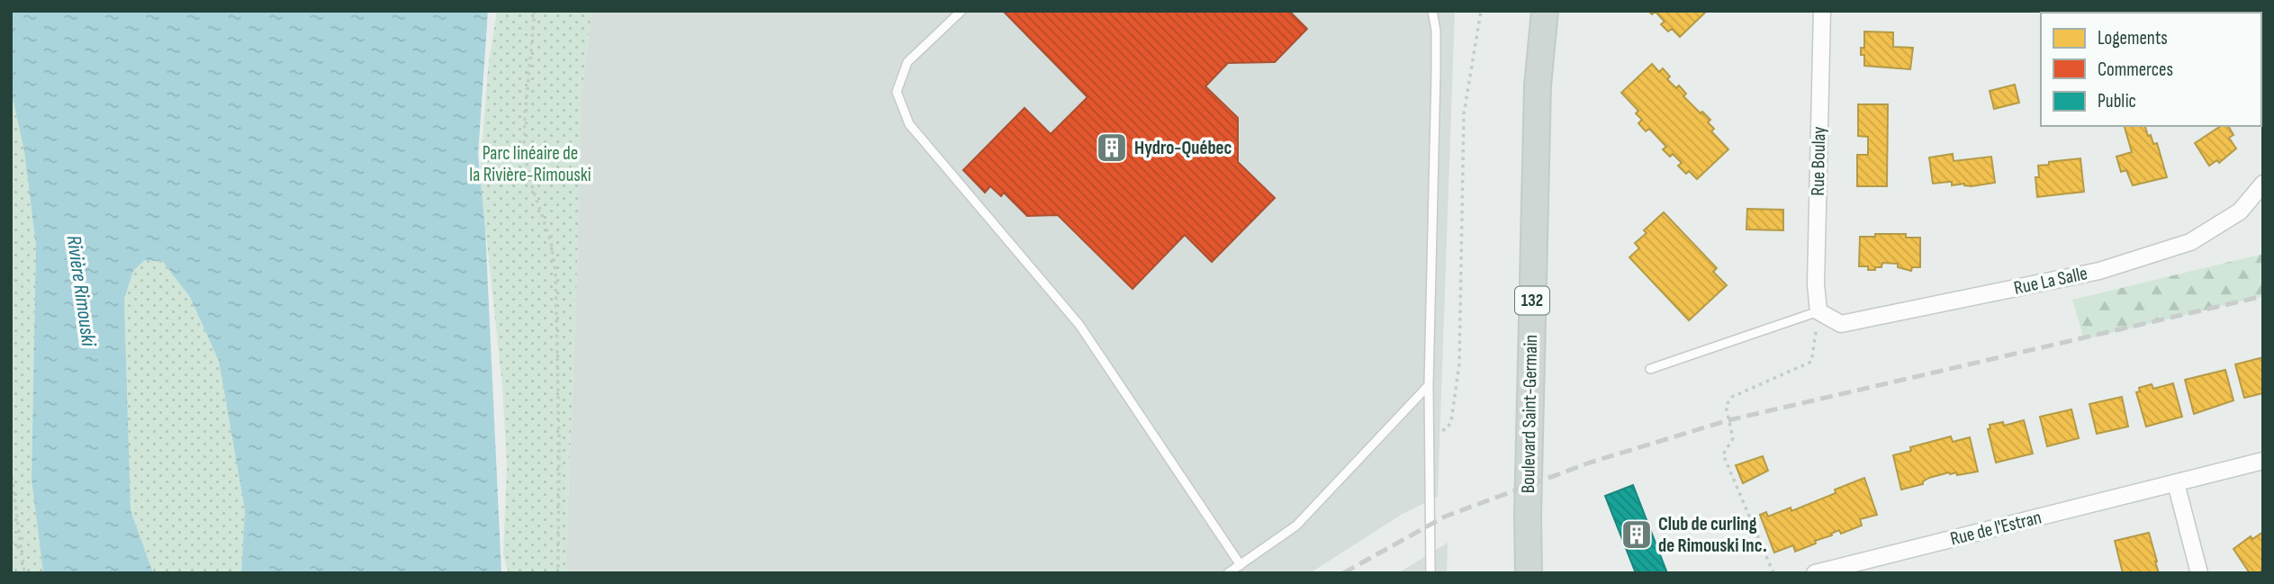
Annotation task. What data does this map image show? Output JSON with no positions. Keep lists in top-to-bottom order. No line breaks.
{"streets":{"main road":["132","Boulevard Saint-Germain"],"street":["Rue Boulay","Rue La Salle","Rue de l'Estran"]},"crossings":[["Rue Boulay","Rue La Salle"]],"water":["Rivière Rimouski"],"parks":["Parc linéaire de la Rivière-Rimouski"],"places":{"building":["Hydro-Québec","Club de curling de Rimouski Inc."]},"legend":["Logements","Commerces","Public"]}
